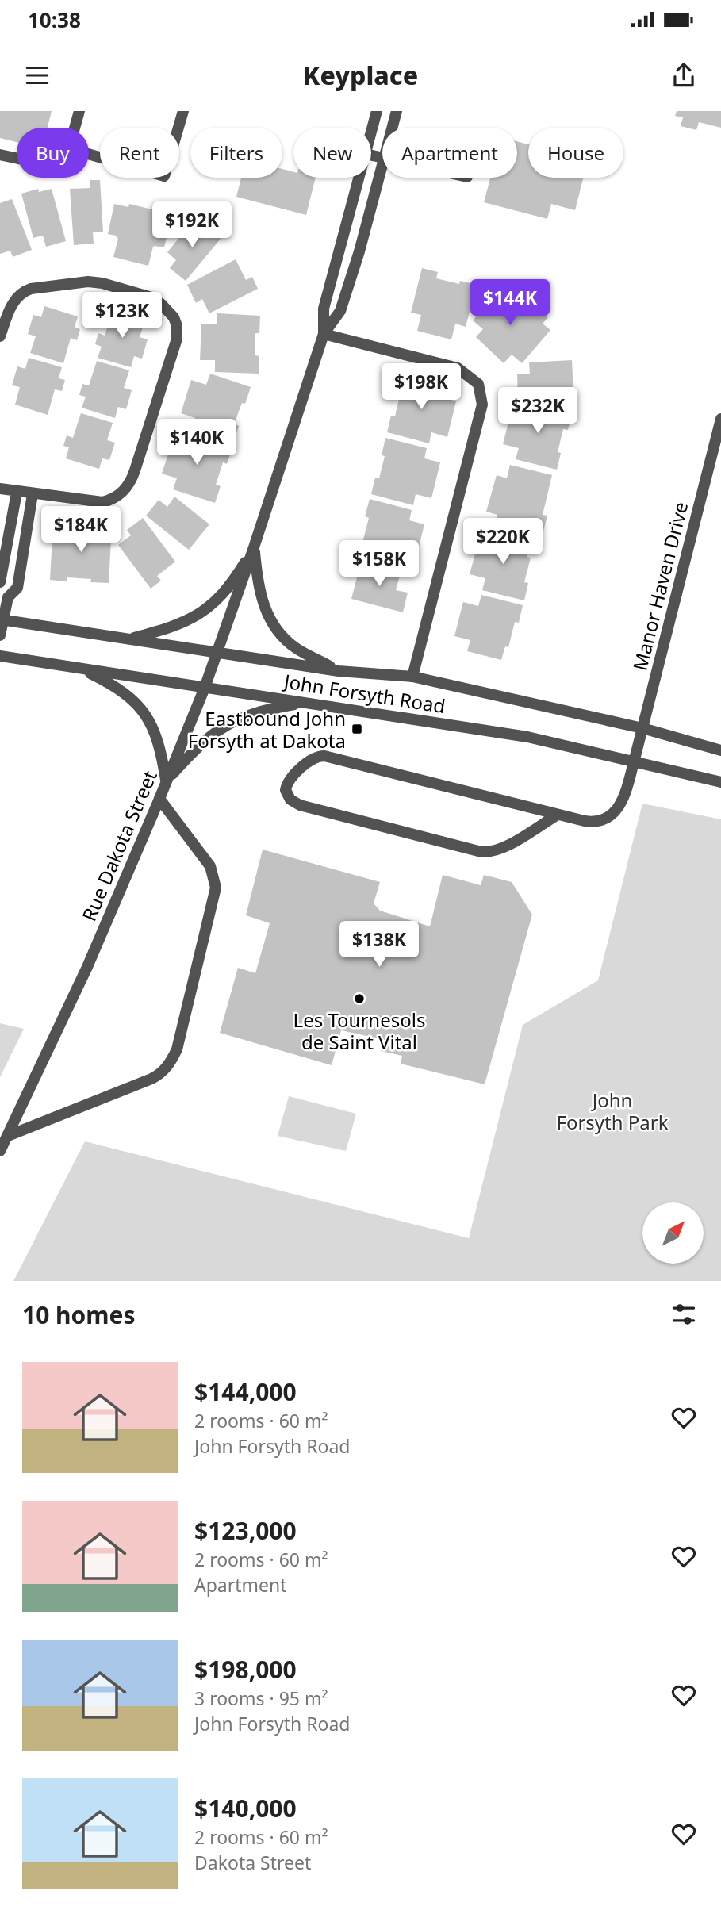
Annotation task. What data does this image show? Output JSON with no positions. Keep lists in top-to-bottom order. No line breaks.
{"streets":{"street":["Manor Haven Drive","John Forsyth Road","Rue Dakota Street"]},"crossings":[["Manor Haven Drive","John Forsyth Road"],["John Forsyth Road","Rue Dakota Street"]],"parks":["John Forsyth Park"],"places":{"transit":["Eastbound John Forsyth at Dakota"],"other":["Les Tournesols de Saint Vital"]},"north":"top right","page":{"status":"10:38","header":"Keyplace","chip":["Buy","Rent","Filters","New","Apartment","House"],"price":["$192K","$144K","$123K","$198K","$232K","$140K","$184K","$220K","$158K","$138K"],"heading":"10 homes","list":[{"name":"$144,000","note":"2 rooms · 60 m² · John Forsyth Road"},{"name":"$123,000","note":"2 rooms · 60 m² · Apartment"},{"name":"$198,000","note":"3 rooms · 95 m² · John Forsyth Road"},{"name":"$140,000","note":"2 rooms · 60 m² · Dakota Street"}]}}
